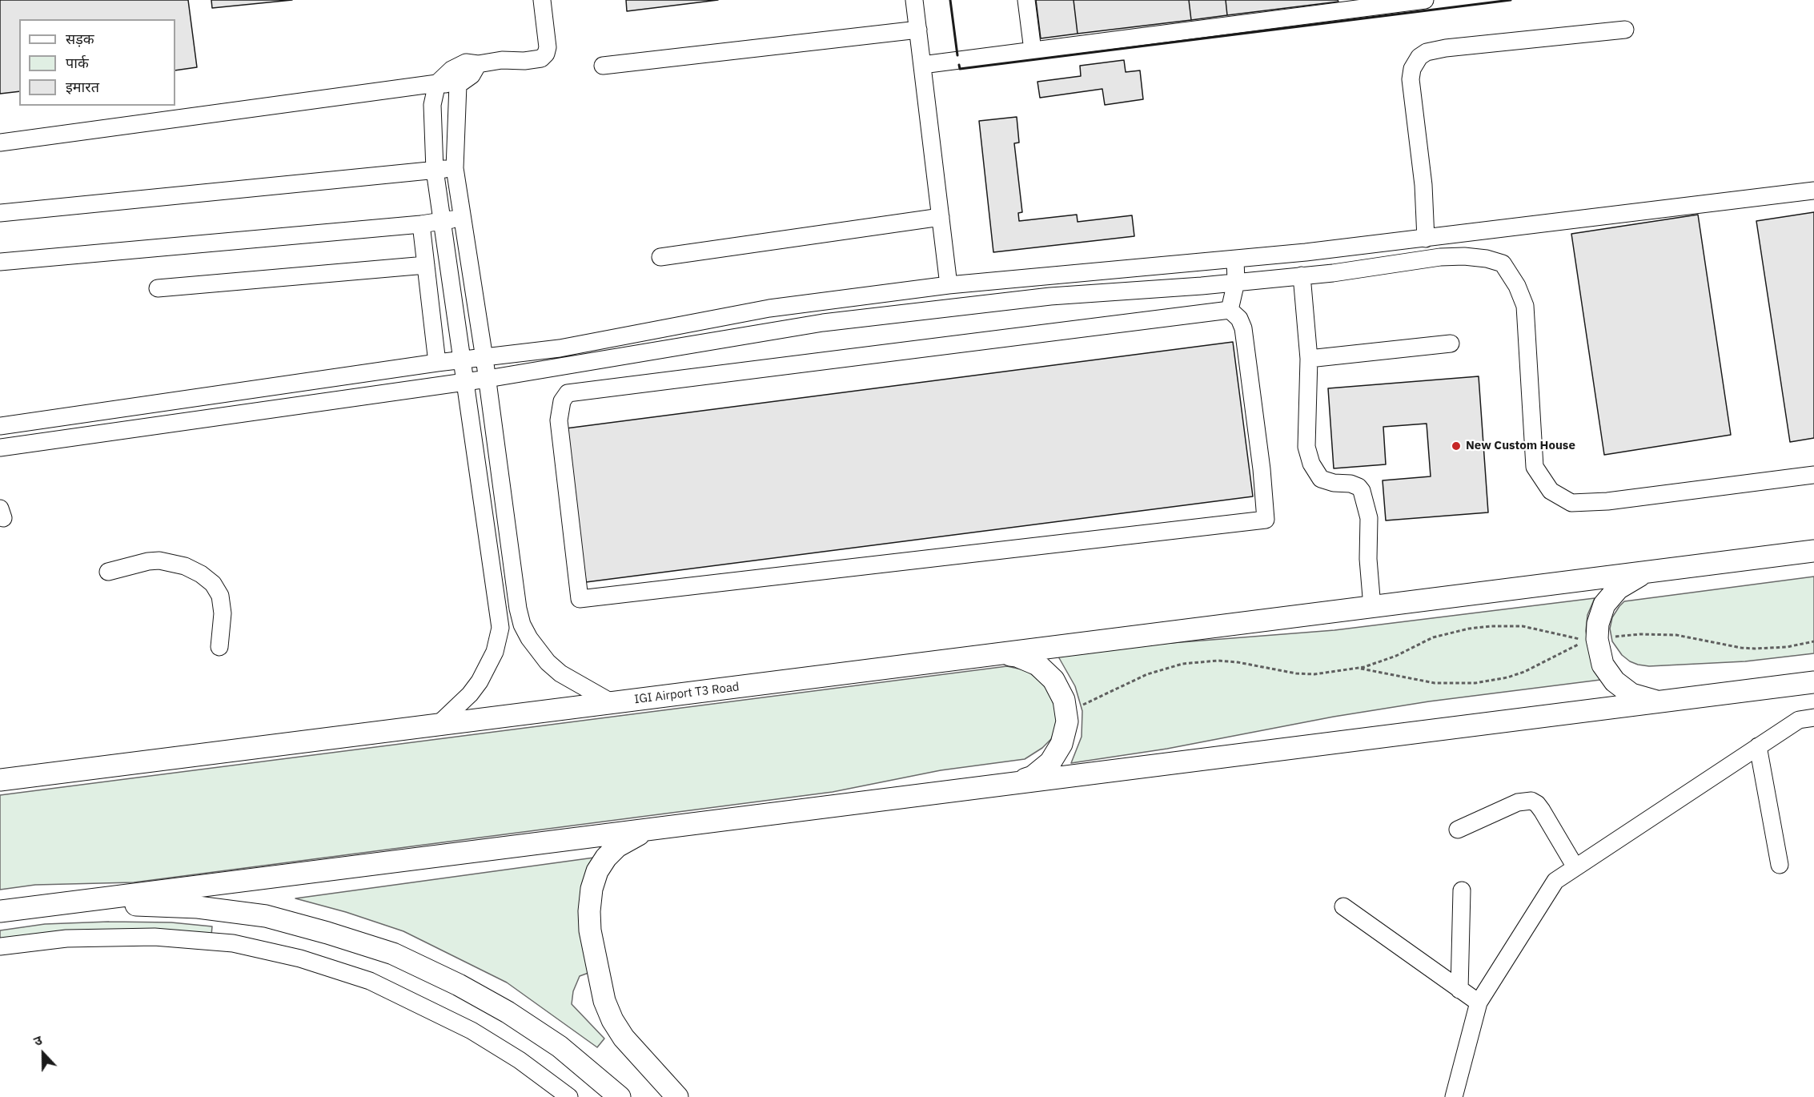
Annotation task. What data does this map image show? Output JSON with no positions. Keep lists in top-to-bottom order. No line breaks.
{"streets":{"main road":["IGI Airport T3 Road"]},"places":["New Custom House"],"legend":["सड़क","पार्क","इमारत"],"north":"top"}
